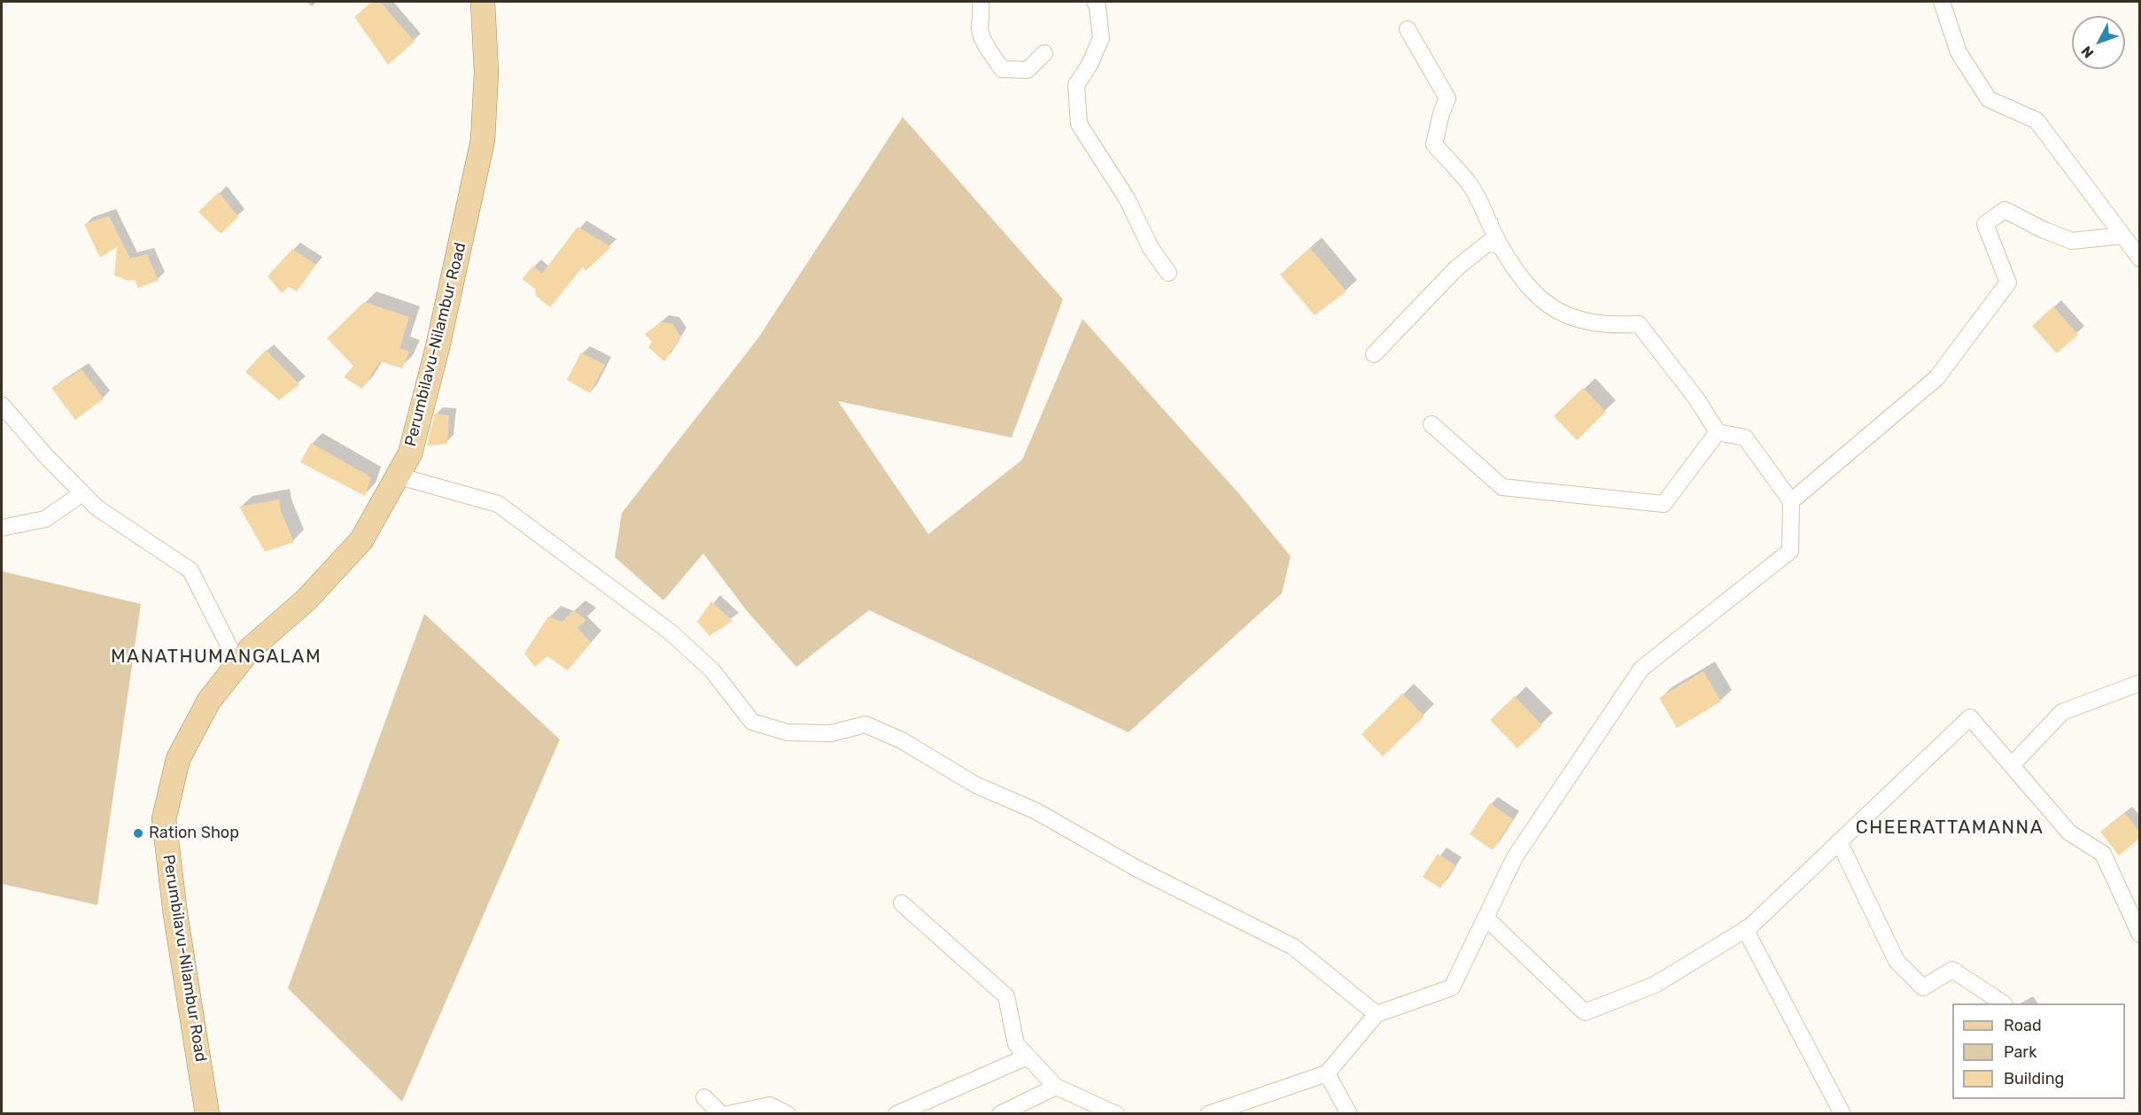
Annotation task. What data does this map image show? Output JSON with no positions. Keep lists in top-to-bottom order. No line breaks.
{"streets":{"main road":["Perumbilavu-Nilambur Road"]},"districts":["MANATHUMANGALAM","CHEERATTAMANNA"],"places":["Ration Shop"],"legend":["Road","Park","Building"],"north":"bottom left"}
